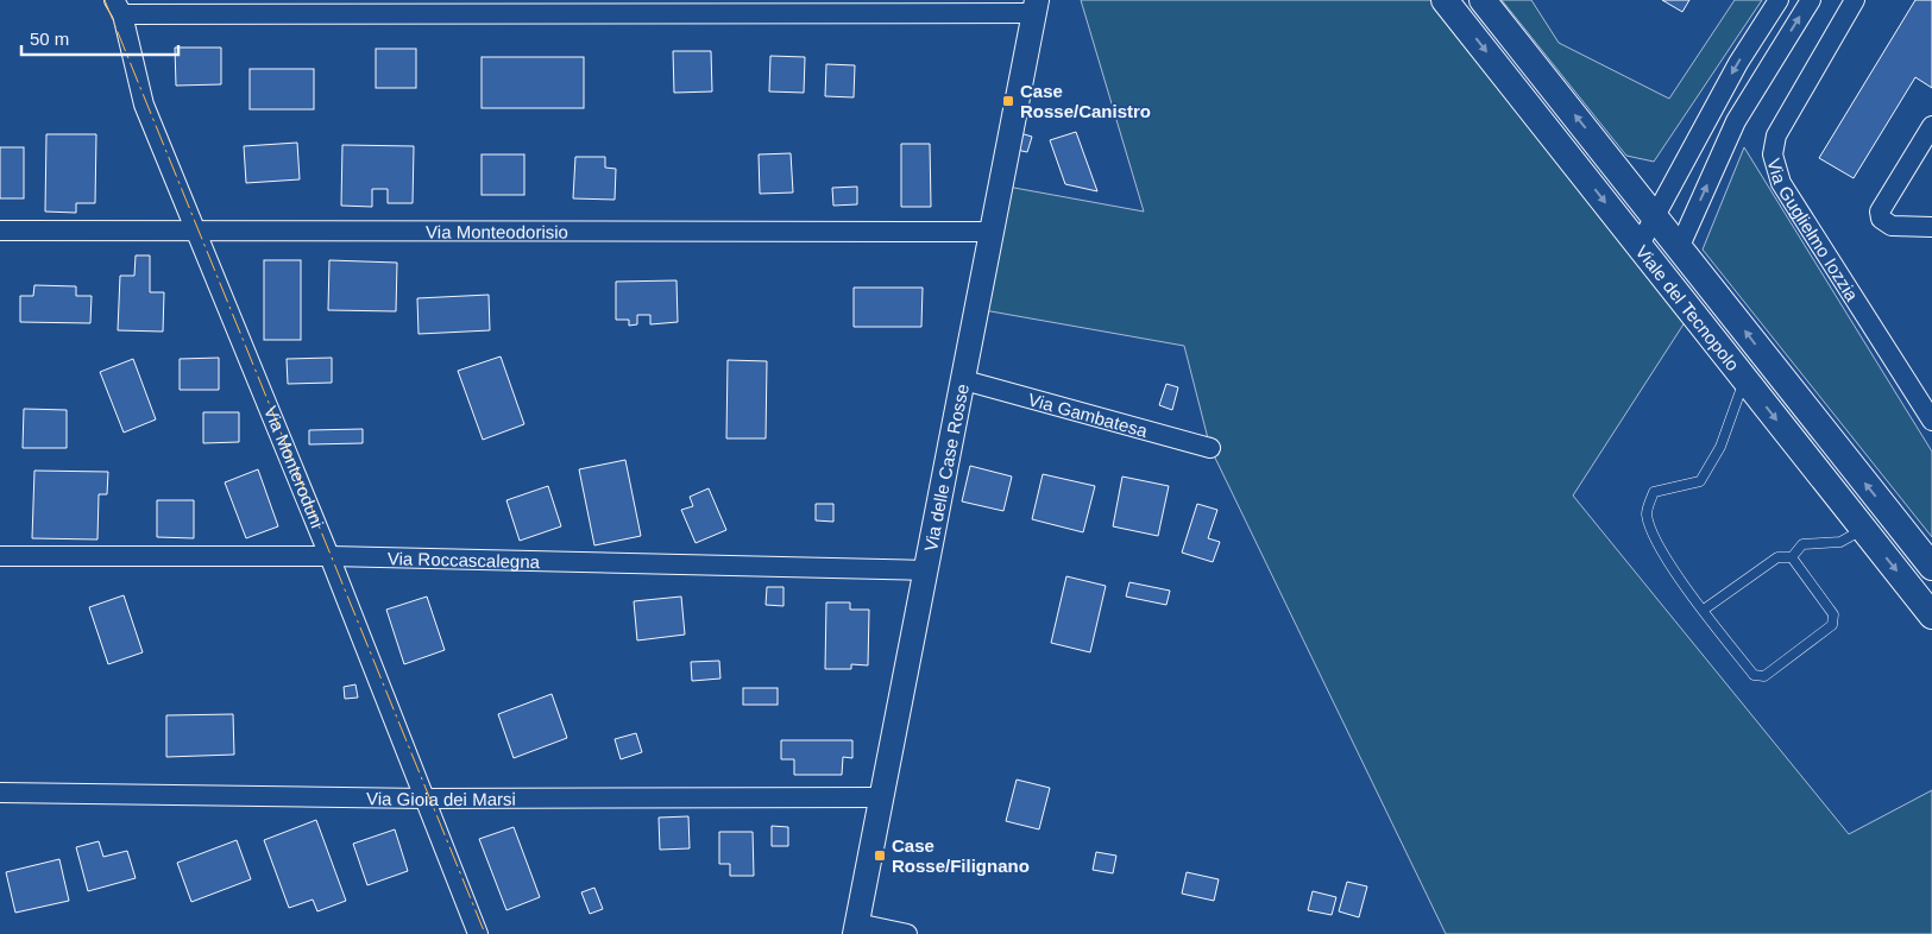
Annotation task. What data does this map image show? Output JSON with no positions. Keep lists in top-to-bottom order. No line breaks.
{"streets":{"main road":["Viale del Tecnopolo"],"street":["Via Guglielmo Iozzia","Via Monteodorisio","Via Gambatesa","Via Monteroduni","Via delle Case Rosse","Via Roccascalegna","Via Gioia dei Marsi"]},"crossings":[["Via Monteodorisio","Via Monteroduni"],["Via Monteodorisio","Via delle Case Rosse"],["Via Gambatesa","Via delle Case Rosse"],["Via Monteroduni","Via Roccascalegna"],["Via Monteroduni","Via Gioia dei Marsi"],["Via delle Case Rosse","Via Roccascalegna"],["Via delle Case Rosse","Via Gioia dei Marsi"]],"places":{"transit":["Case Rosse/Canistro","Case Rosse/Filignano"]},"scale_bar":"50 m"}
